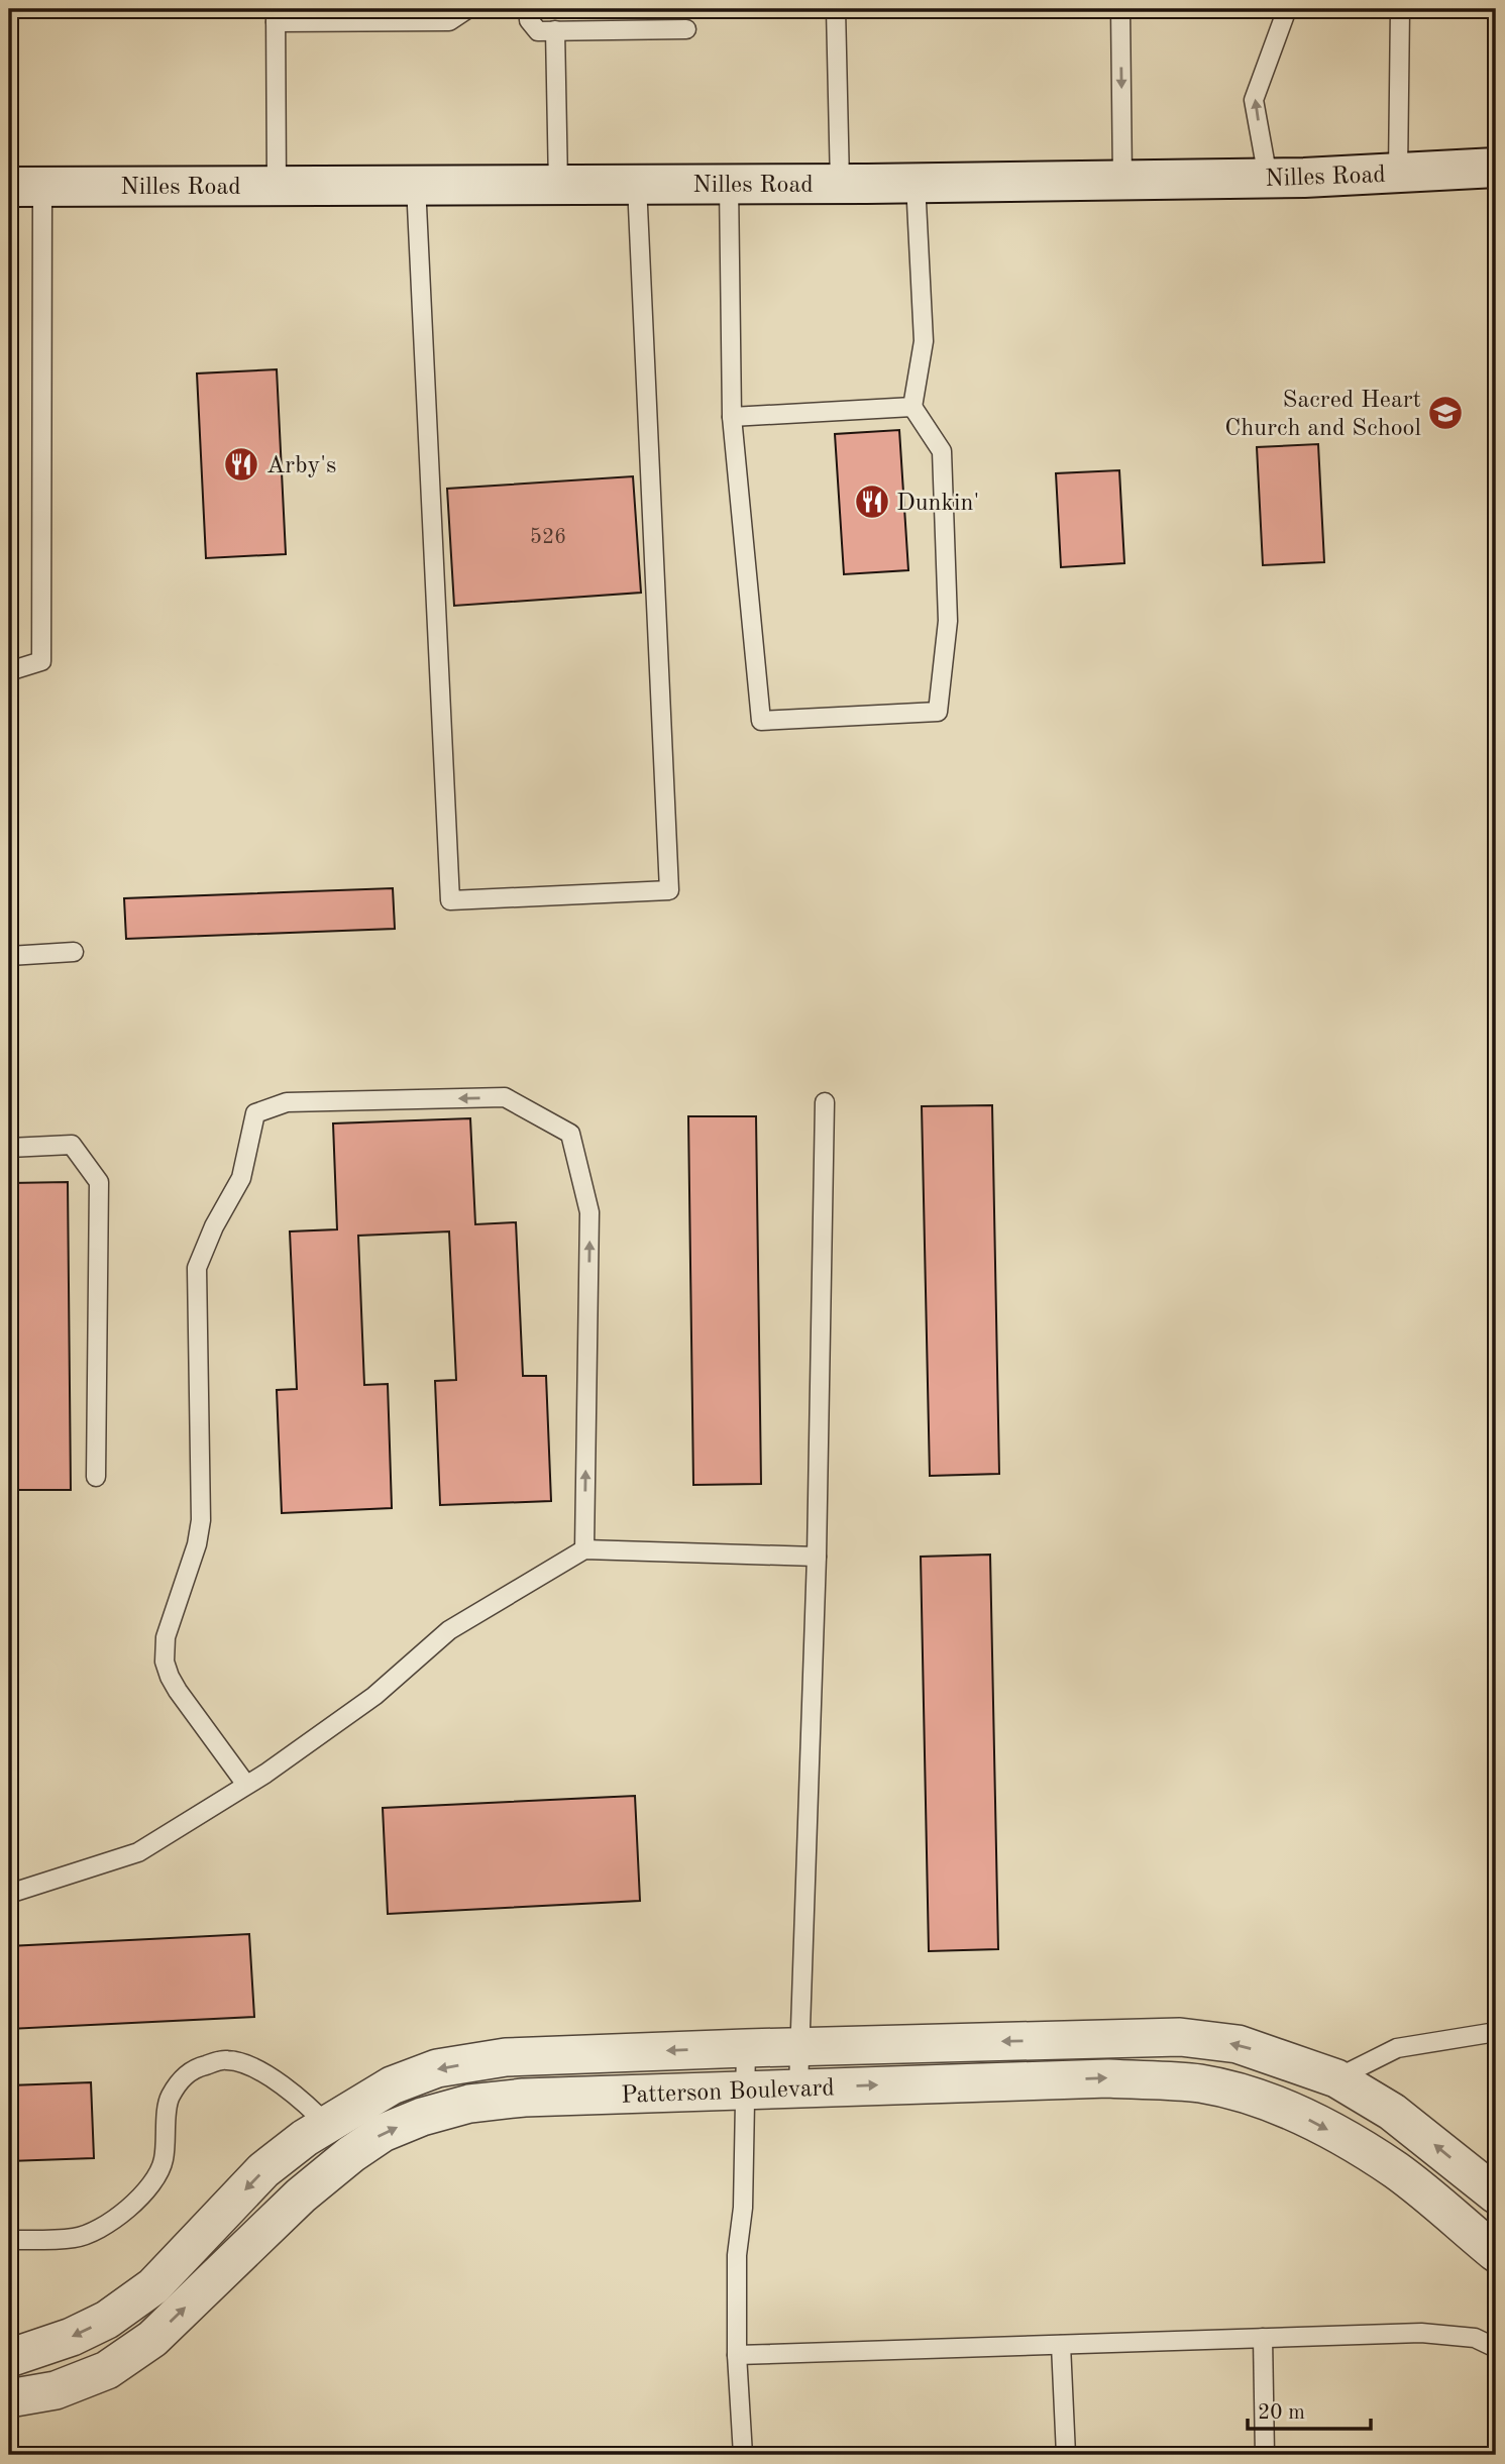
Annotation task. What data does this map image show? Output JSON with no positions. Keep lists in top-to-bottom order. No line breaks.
{"streets":{"street":["Nilles Road","Patterson Boulevard"]},"places":{"school or university":["Sacred Heart Church and School"],"restaurant":["Arby's","Dunkin'"]},"house_numbers":["526"],"scale_bar":"20 m"}
